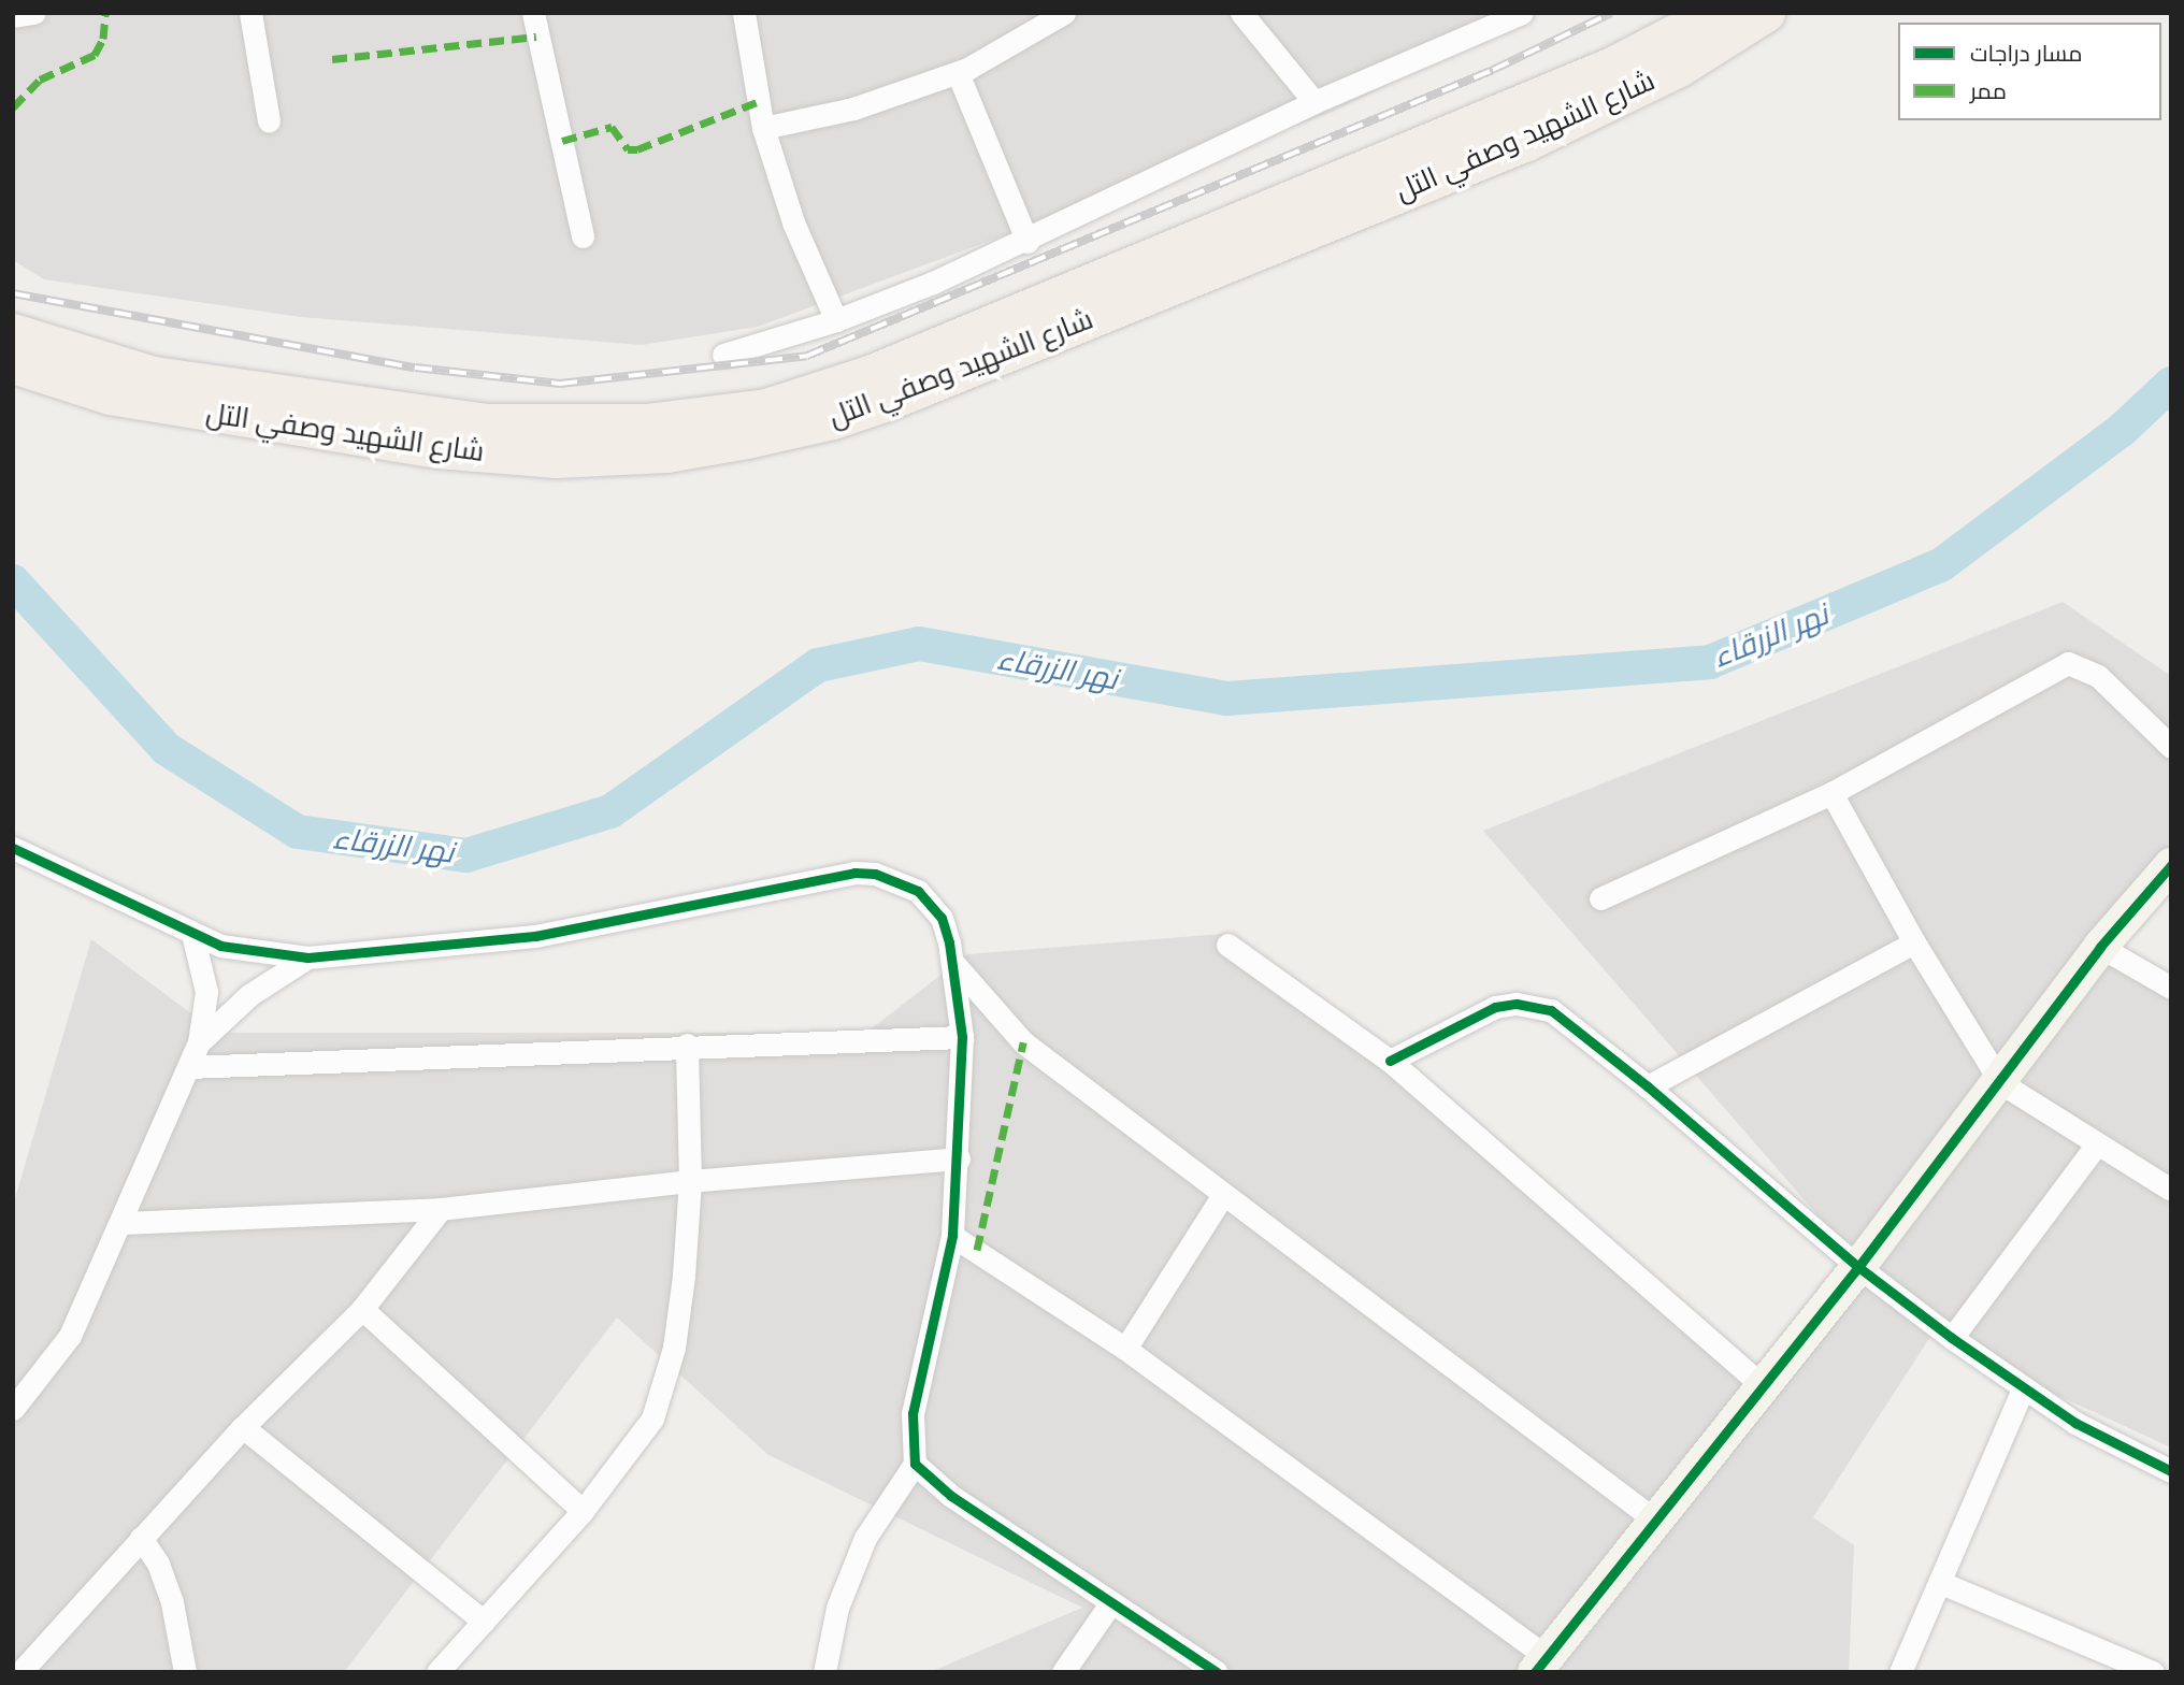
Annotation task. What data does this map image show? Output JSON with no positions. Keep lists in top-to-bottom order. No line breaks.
{"streets":{"main road":["شارع الشهيد وصفي التل"]},"water":["نهر الزرقاء"],"legend":["مسار دراجات","ممر"]}
